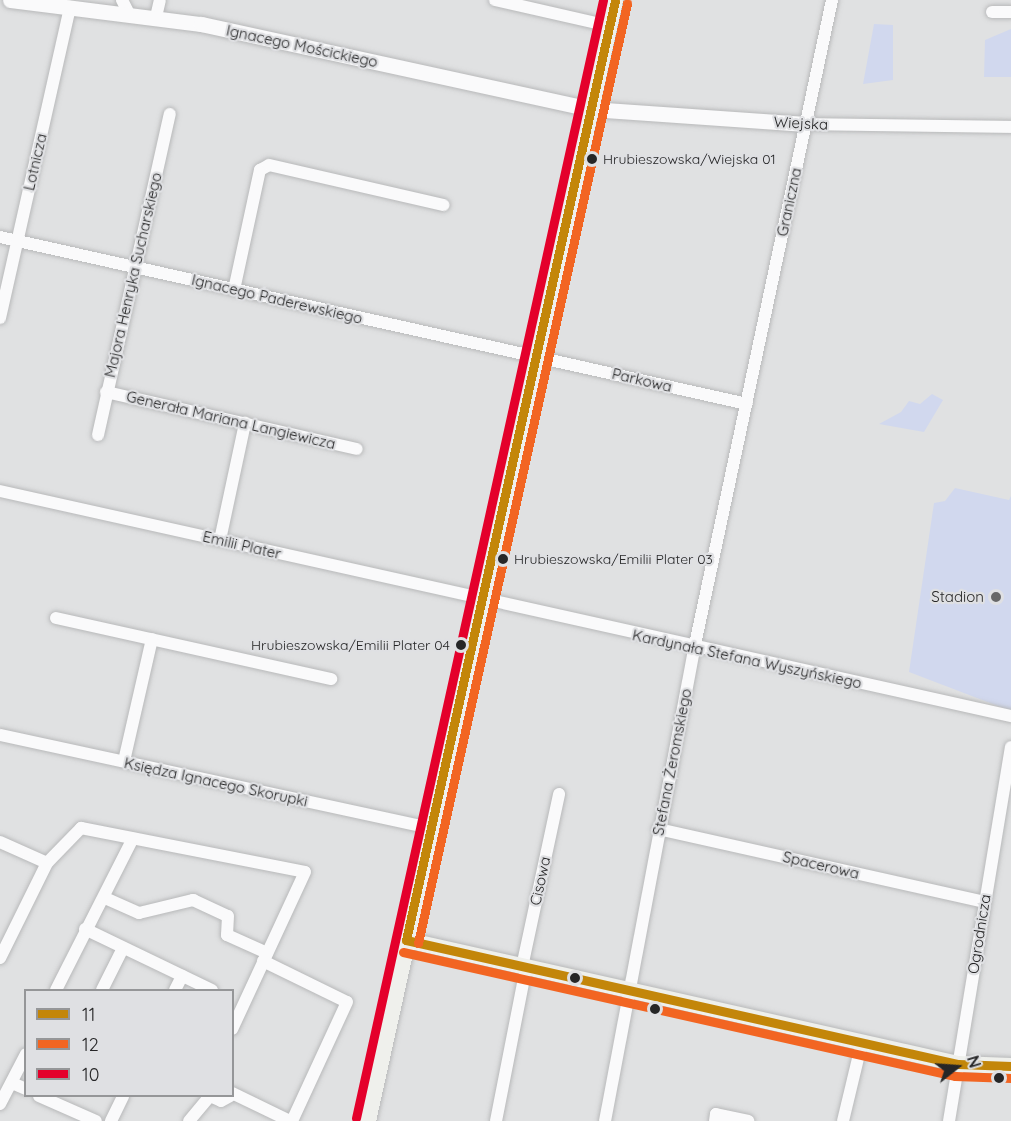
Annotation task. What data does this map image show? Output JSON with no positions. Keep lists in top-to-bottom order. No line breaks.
{"streets":{"street":["Ignacego Mościckiego","Wiejska","Lotnicza","Graniczna","Majora Henryka Sucharskiego","Ignacego Paderewskiego","Parkowa","Generała Mariana Langiewicza","Emilii Plater","Kardynała Stefana Wyszyńskiego","Stefana Żeromskiego","Księdza Ignacego Skorupki","Spacerowa","Cisowa","Ogrodnicza"]},"crossings":[["Ignacego Mościckiego","Wiejska"],["Ignacego Mościckiego","Lotnicza"],["Wiejska","Graniczna"],["Lotnicza","Ignacego Paderewskiego"],["Graniczna","Parkowa"],["Graniczna","Stefana Żeromskiego"],["Majora Henryka Sucharskiego","Ignacego Paderewskiego"],["Majora Henryka Sucharskiego","Generała Mariana Langiewicza"],["Ignacego Paderewskiego","Parkowa"],["Parkowa","Stefana Żeromskiego"],["Emilii Plater","Kardynała Stefana Wyszyńskiego"],["Kardynała Stefana Wyszyńskiego","Stefana Żeromskiego"],["Stefana Żeromskiego","Spacerowa"],["Spacerowa","Ogrodnicza"]],"places":["Hrubieszowska/Wiejska 01","Hrubieszowska/Emilii Plater 03","Stadion","Hrubieszowska/Emilii Plater 04"],"lines":["transit line 11","transit line 10","transit line 12"],"legend":["11","12","10"],"north":"right"}
